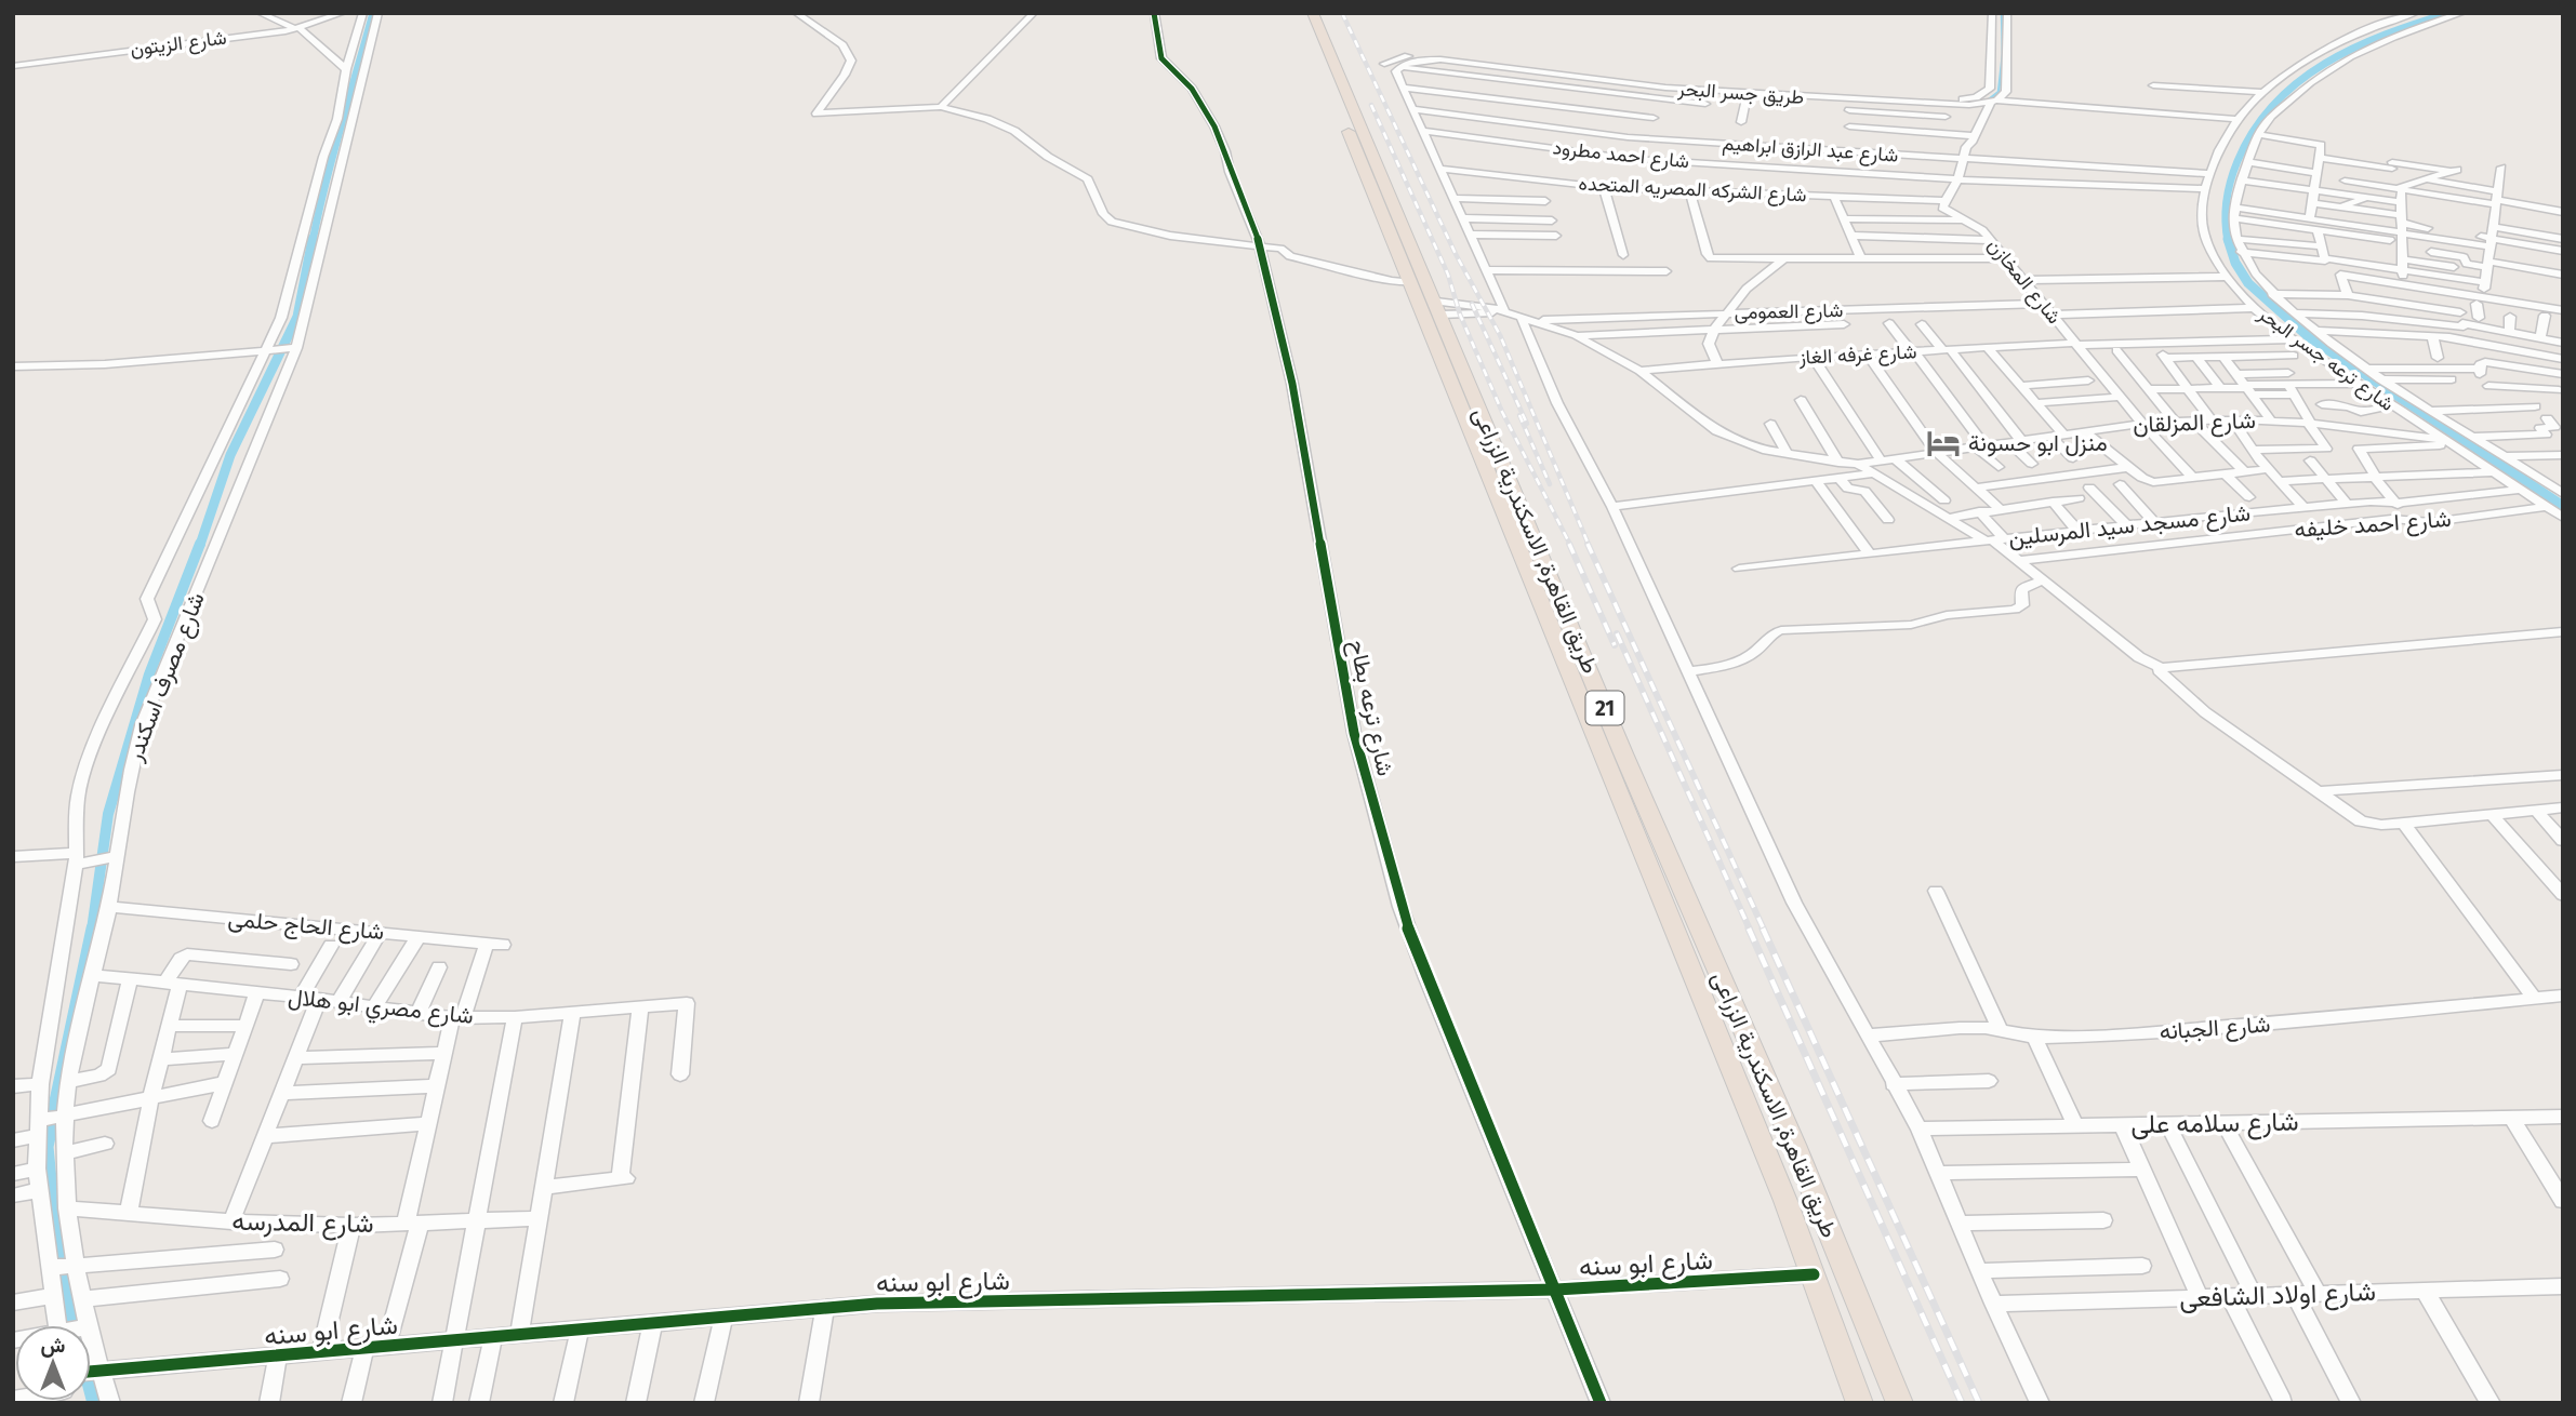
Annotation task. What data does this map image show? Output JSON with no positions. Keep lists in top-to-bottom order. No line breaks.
{"streets":{"highway":["طريق القاهرة, الاسكندرية الزراعى","21"],"street":["شارع الزيتون","طريق جسر البحر","شارع عبد الرازق ابراهيم","شارع احمد مطرود","شارع الشركه المصريه المتحده","شارع المخازن","شارع العمومى","شارع غرفه الغاز","شارع ترعه جسر البحر","شارع المزلقان","شارع احمد خليفه","شارع مسجد سيد المرسلين","شارع مصرف اسكندر","شارع ترعه بطاح","شارع الحاج حلمى","شارع مصري ابو هلال","شارع الجبانه","شارع سلامه على","شارع المدرسه","شارع ابو سنه","شارع اولاد الشافعى"]},"crossings":[["طريق جسر البحر","شارع ترعه جسر البحر"],["شارع عبد الرازق ابراهيم","شارع ترعه جسر البحر"],["شارع احمد مطرود","شارع ترعه جسر البحر"],["شارع الشركه المصريه المتحده","شارع المخازن"],["شارع المخازن","شارع العمومى"],["شارع المخازن","شارع غرفه الغاز"],["شارع المخازن","شارع المزلقان"],["شارع غرفه الغاز","شارع ترعه جسر البحر"],["شارع غرفه الغاز","شارع المزلقان"],["شارع ترعه جسر البحر","شارع المزلقان"],["شارع ترعه جسر البحر","شارع احمد خليفه"],["شارع ترعه جسر البحر","شارع مسجد سيد المرسلين"],["طريق القاهرة, الاسكندرية الزراعى","شارع ابو سنه"],["شارع مصرف اسكندر","شارع الحاج حلمى"],["شارع مصرف اسكندر","شارع مصري ابو هلال"],["شارع مصرف اسكندر","شارع المدرسه"],["شارع مصرف اسكندر","شارع ابو سنه"],["شارع ترعه بطاح","شارع ابو سنه"],["شارع الحاج حلمى","شارع مصري ابو هلال"]],"places":{"hotel":["منزل ابو حسونة"]},"north":"top"}
